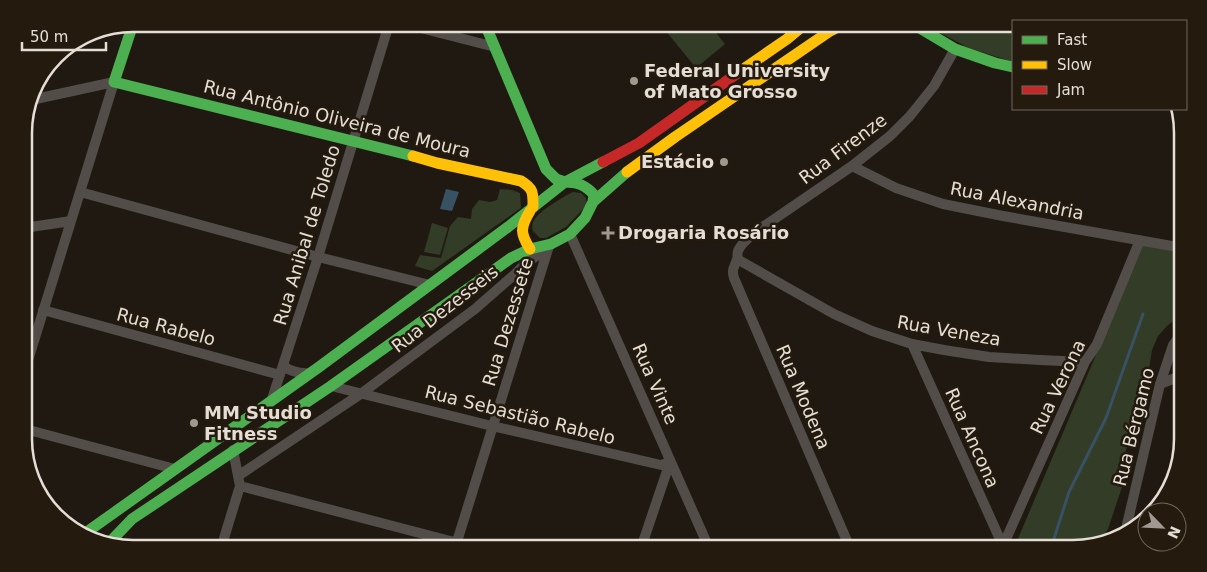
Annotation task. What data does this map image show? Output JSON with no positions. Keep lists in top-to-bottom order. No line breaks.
{"streets":{"main road":["Rua Antônio Oliveira de Moura"],"street":["Rua Firenze","Rua Alexandria","Rua Anibal de Toledo","Rua Dezesseis","Rua Dezessete","Rua Rabelo","Rua Veneza","Rua Vinte","Rua Verona","Rua Modena","Rua Sebastião Rabelo","Rua Bérgamo","Rua Ancona"]},"crossings":[["Rua Antônio Oliveira de Moura","Rua Anibal de Toledo"],["Rua Firenze","Rua Alexandria"],["Rua Firenze","Rua Veneza"],["Rua Firenze","Rua Modena"],["Rua Alexandria","Rua Verona"],["Rua Anibal de Toledo","Rua Rabelo"],["Rua Dezesseis","Rua Dezessete"],["Rua Dezesseis","Rua Sebastião Rabelo"],["Rua Dezessete","Rua Sebastião Rabelo"],["Rua Veneza","Rua Verona"],["Rua Veneza","Rua Modena"],["Rua Veneza","Rua Ancona"],["Rua Vinte","Rua Sebastião Rabelo"]],"places":{"other":["Federal University of Mato Grosso","Estácio","MM Studio Fitness"],"health":["Drogaria Rosário"]},"legend":["Fast","Slow","Jam"],"scale_bar":"50 m","north":"bottom right"}
